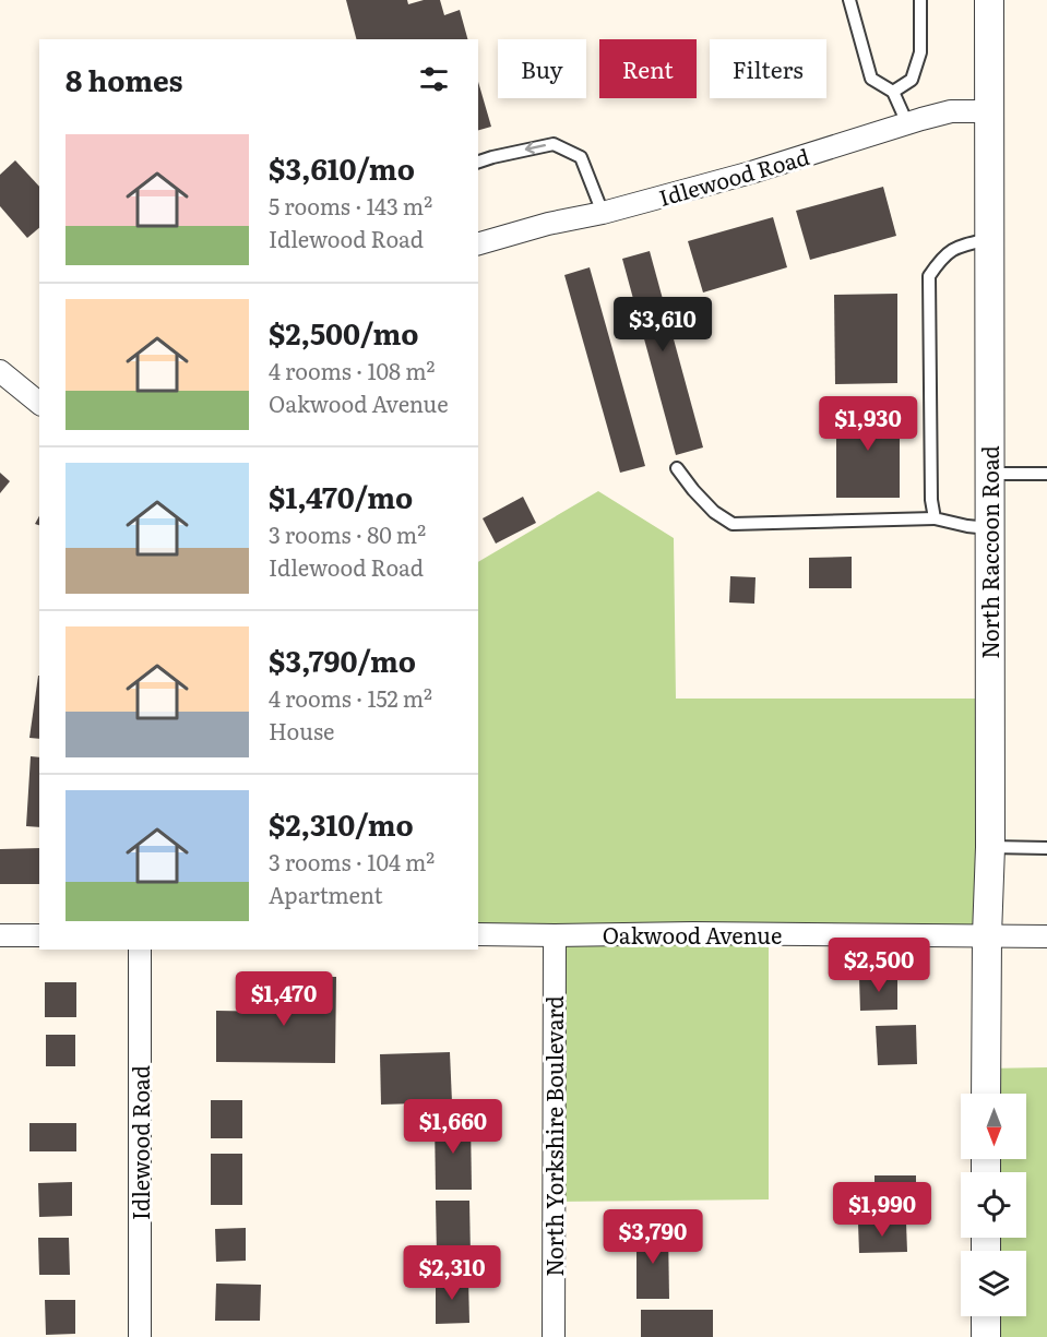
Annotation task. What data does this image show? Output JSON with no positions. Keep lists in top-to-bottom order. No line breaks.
{"streets":{"street":["Idlewood Road","North Raccoon Road","Oakwood Avenue","North Yorkshire Boulevard"]},"crossings":[["Idlewood Road","North Raccoon Road"],["North Raccoon Road","Oakwood Avenue"],["Oakwood Avenue","North Yorkshire Boulevard"]],"north":"bottom","page":{"chip":["Buy","Rent","Filters"],"heading":"8 homes","list":[{"name":"$3,610/mo","note":"5 rooms · 143 m² · Idlewood Road"},{"name":"$2,500/mo","note":"4 rooms · 108 m² · Oakwood Avenue"},{"name":"$1,470/mo","note":"3 rooms · 80 m² · Idlewood Road"},{"name":"$3,790/mo","note":"4 rooms · 152 m² · House"},{"name":"$2,310/mo","note":"3 rooms · 104 m² · Apartment"}],"price":["$3,610","$1,930","$2,500","$1,470","$1,660","$1,990","$3,790","$2,310"]}}
